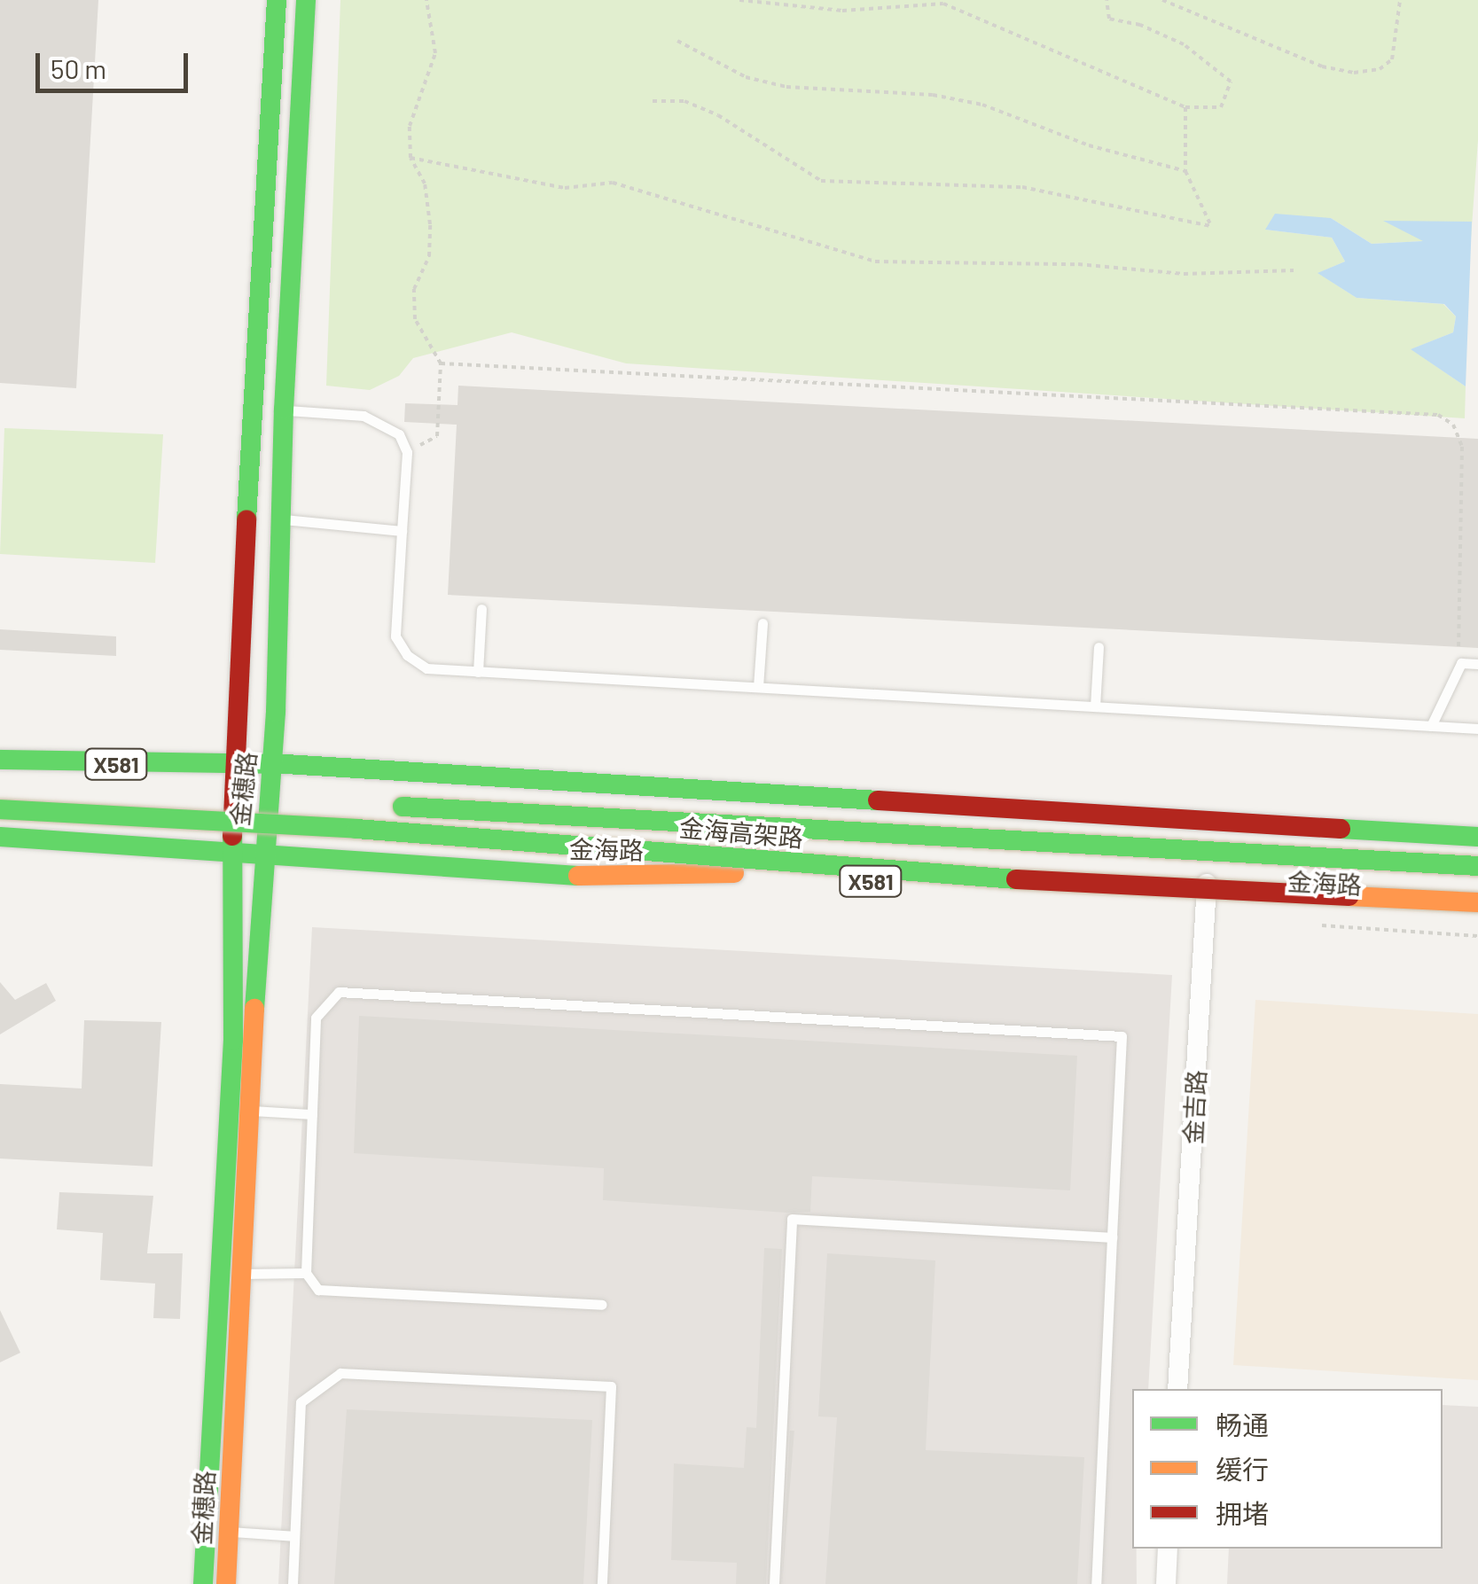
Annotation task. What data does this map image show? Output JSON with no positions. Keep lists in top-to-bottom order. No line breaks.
{"streets":{"main road":["X581","金穗路","金海高架路","金海路"],"street":["金吉路"]},"crossings":[["X581","金穗路"],["X581","金吉路"],["金穗路","金海路"],["金海路","金吉路"]],"legend":["畅通","缓行","拥堵"],"scale_bar":"50 m"}
